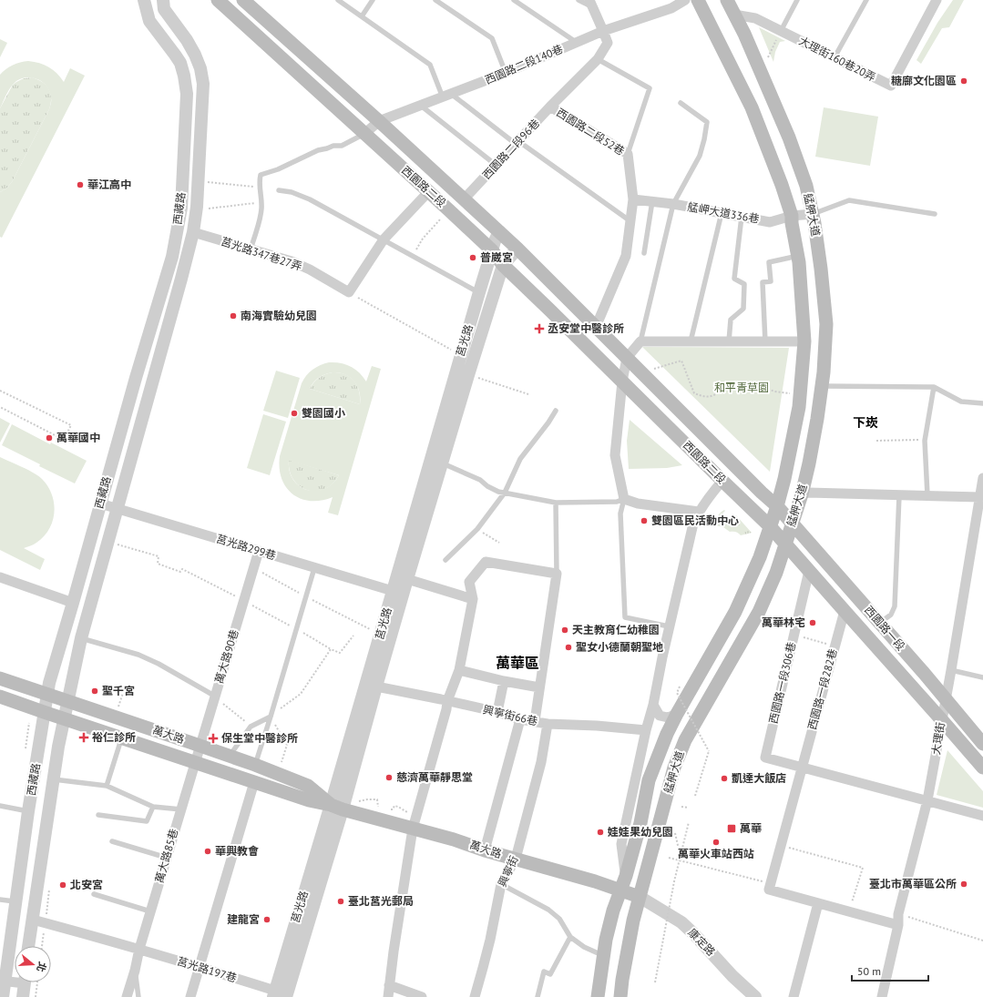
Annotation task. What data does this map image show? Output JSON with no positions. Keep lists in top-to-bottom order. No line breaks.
{"streets":{"main road":["西園路二段","艋舺大道","西園路一段","萬大路"],"street":["大理街160巷20弄","西園路二段140巷","西園路二段52巷","西園路二段96巷","西藏路","艋岬大道336巷","莒光路347巷27弄","莒光路","莒光路299巷","萬大路90巷","西園路一段306巷","西園路一段282巷","興寧街66巷","大理街","萬大路85巷","興寧街","康定路","莒光路197巷"]},"crossings":[["大理街160巷20弄","艋舺大道"],["西園路二段140巷","西園路二段96巷"],["西園路二段140巷","西園路二段"],["西園路二段52巷","西園路二段96巷"],["西園路二段52巷","西園路二段"],["西園路二段52巷","艋岬大道336巷"],["西園路二段96巷","西園路二段"],["西園路二段","艋舺大道"],["西園路二段","莒光路"],["西園路二段","西園路一段"],["西藏路","莒光路347巷27弄"],["西藏路","莒光路299巷"],["西藏路","萬大路"],["西藏路","莒光路197巷"],["艋岬大道336巷","艋舺大道"],["艋舺大道","西園路一段"],["艋舺大道","萬大路"],["艋舺大道","康定路"],["莒光路","莒光路299巷"],["莒光路","興寧街66巷"],["莒光路","萬大路"],["莒光路","莒光路197巷"],["莒光路299巷","萬大路90巷"],["西園路一段","西園路一段306巷"],["西園路一段","西園路一段282巷"],["西園路一段","大理街"],["萬大路90巷","萬大路"],["萬大路90巷","萬大路85巷"],["西園路一段306巷","西園路一段282巷"],["興寧街66巷","興寧街"],["萬大路","萬大路85巷"],["萬大路","興寧街"],["萬大路","康定路"],["萬大路85巷","莒光路197巷"]],"districts":["下崁","萬華區"],"parks":["和平青草園"],"places":{"other":["糖廍文化園區","華江高中","普崴宮","南海實驗幼兒園","雙園國小","萬華國中","雙園區民活動中心","萬華林宅","天主教育仁幼稚園","聖女小德蘭朝聖地","聖千宮","慈濟萬華靜思堂","凱達大飯店","娃娃果幼兒園","萬華火車站西站","華興教會","臺北市萬華區公所","北安宮","臺北莒光郵局","建龍宮"],"health":["丞安堂中醫診所","裕仁診所","保生堂中醫診所"],"transit":["萬華"]},"scale_bar":"50 m","north":"right"}
